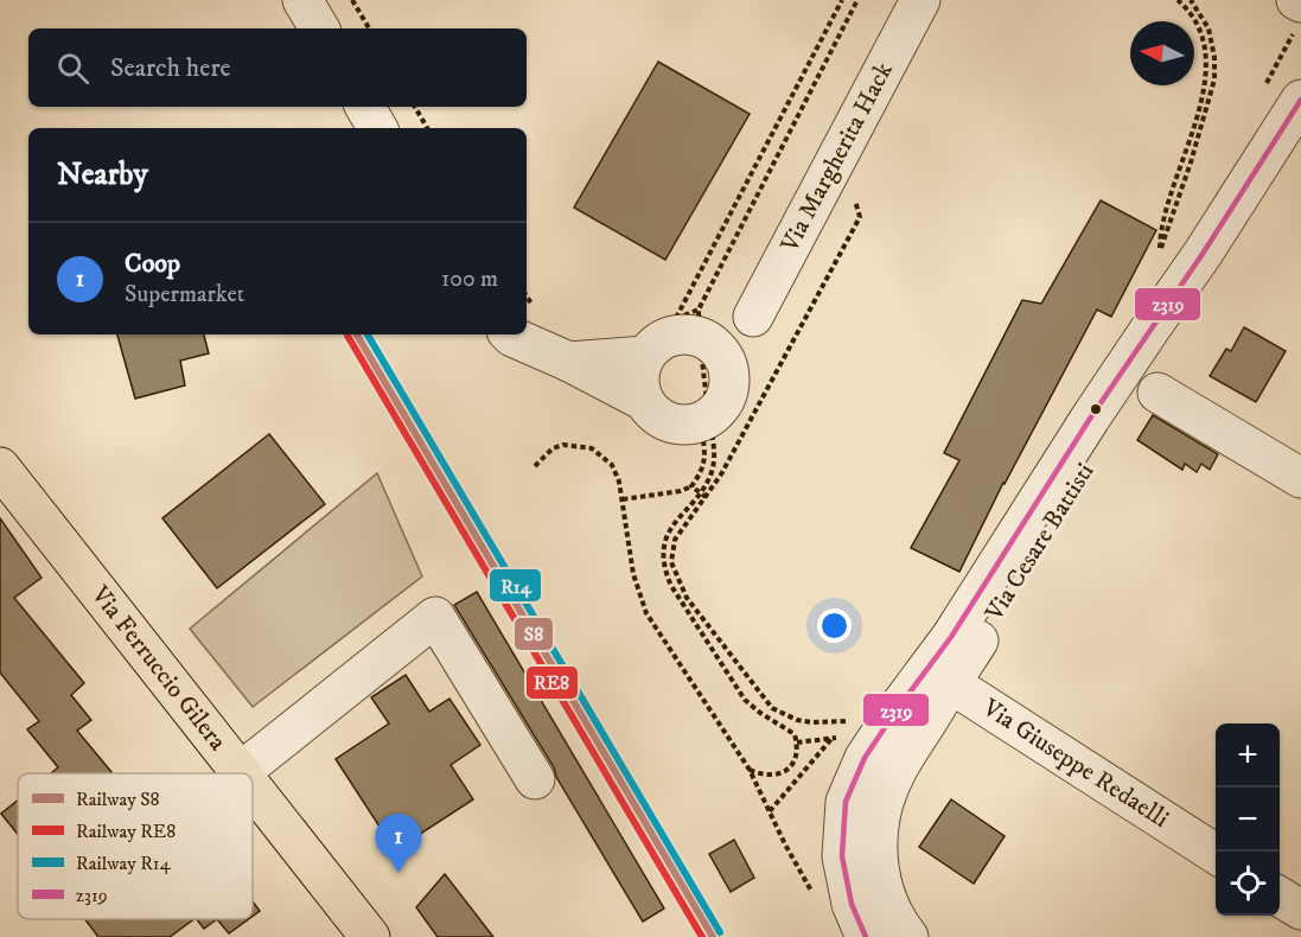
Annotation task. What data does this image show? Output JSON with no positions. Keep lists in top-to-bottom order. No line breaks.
{"streets":{"main road":["Via Ferruccio Gilera"],"street":["Via Margherita Hack","Via Cesare Battisti","Via Giuseppe Redaelli"]},"crossings":[["Via Cesare Battisti","Via Giuseppe Redaelli"]],"lines":["transit line z319","rail line S8","rail line R14","rail line RE8"],"legend":["Railway S8","Railway RE8","Railway R14","z319"],"north":"left","page":{"search":"Search here","heading":"Nearby","list":[{"mark":"1","name":"Coop","note":"Supermarket","value":"100 m"}],"map_buttons":["+","−"],"pins":"1"}}
